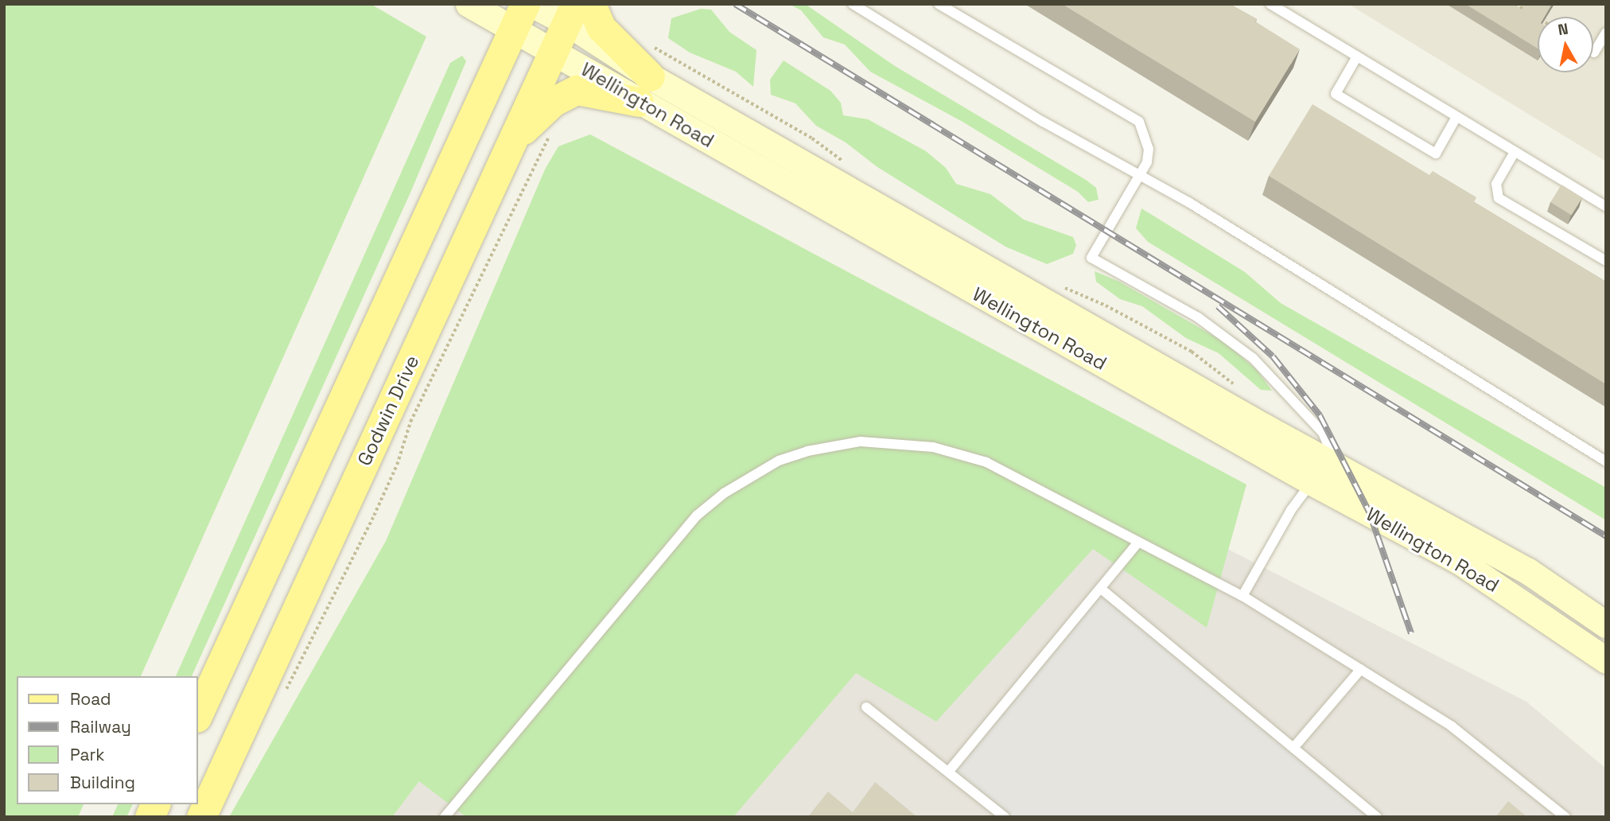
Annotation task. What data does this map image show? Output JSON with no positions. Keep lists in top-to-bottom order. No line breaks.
{"streets":{"main road":["Wellington Road","Godwin Drive"]},"crossings":[["Wellington Road","Godwin Drive"]],"legend":["Road","Railway","Park","Building"],"north":"top"}
